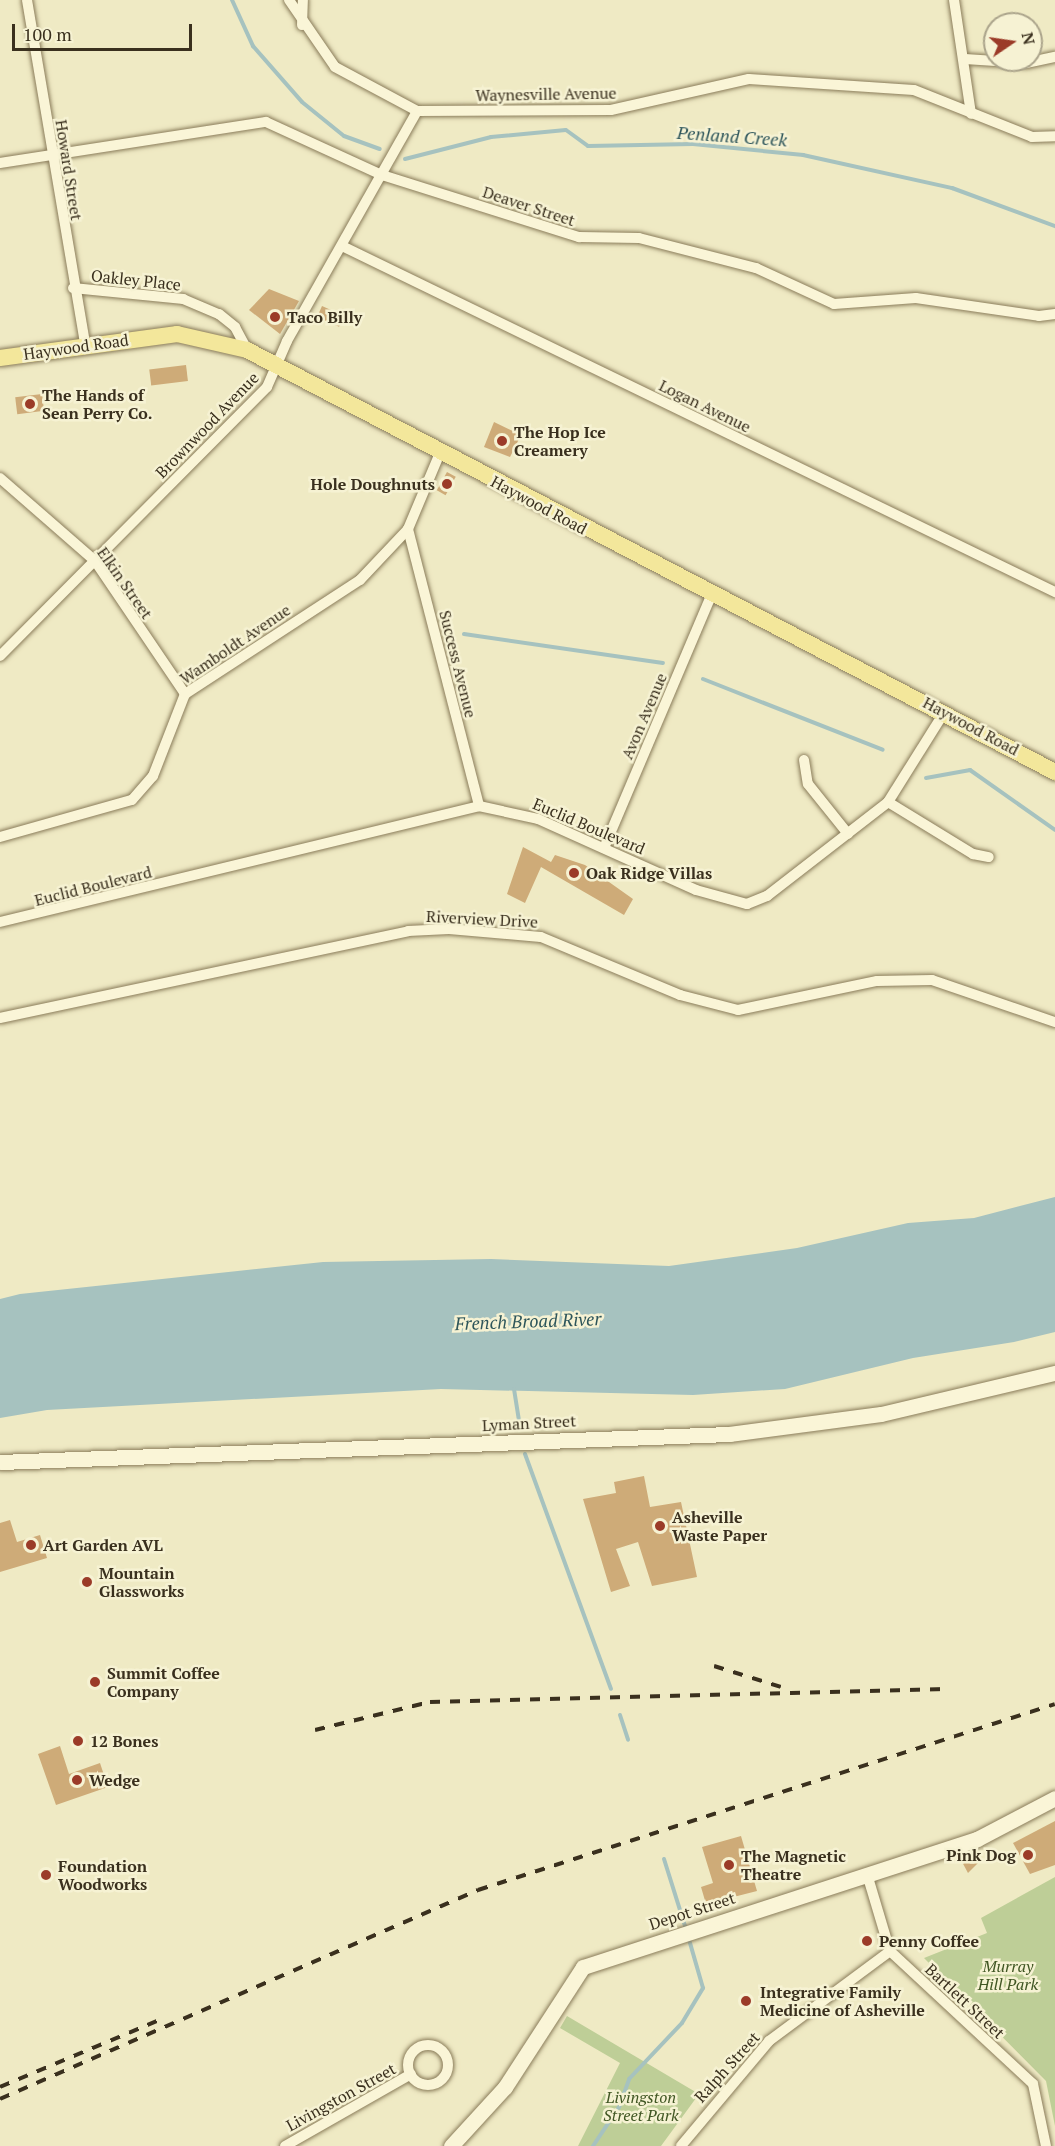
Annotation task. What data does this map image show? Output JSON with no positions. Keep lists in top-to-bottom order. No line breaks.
{"streets":{"main road":["Haywood Road","Lyman Street","Depot Street"],"street":["Waynesville Avenue","Howard Street","Deaver Street","Oakley Place","Logan Avenue","Brownwood Avenue","Elkin Street","Wamboldt Avenue","Success Avenue","Avon Avenue","Euclid Boulevard","Riverview Drive","Bartlett Street","Ralph Street","Livingston Street"]},"crossings":[["Waynesville Avenue","Brownwood Avenue"],["Howard Street","Deaver Street"],["Howard Street","Oakley Place"],["Howard Street","Haywood Road"],["Deaver Street","Brownwood Avenue"],["Oakley Place","Haywood Road"],["Haywood Road","Brownwood Avenue"],["Haywood Road","Wamboldt Avenue"],["Haywood Road","Avon Avenue"],["Haywood Road","Euclid Boulevard"],["Logan Avenue","Brownwood Avenue"],["Brownwood Avenue","Elkin Street"],["Elkin Street","Wamboldt Avenue"],["Wamboldt Avenue","Success Avenue"],["Success Avenue","Euclid Boulevard"],["Avon Avenue","Euclid Boulevard"],["Bartlett Street","Ralph Street"]],"water":["Penland Creek","French Broad River"],"parks":["Murray Hill Park","Livingston Street Park"],"places":["Taco Billy","The Hands of Sean Perry Co.","The Hop Ice Creamery","Hole Doughnuts","Oak Ridge Villas","Asheville Waste Paper","Art Garden AVL","Mountain Glassworks","Summit Coffee Company","12 Bones","Wedge","Pink Dog","The Magnetic Theatre","Foundation Woodworks","Penny Coffee","Integrative Family Medicine of Asheville"],"scale_bar":"100 m","north":"right"}
